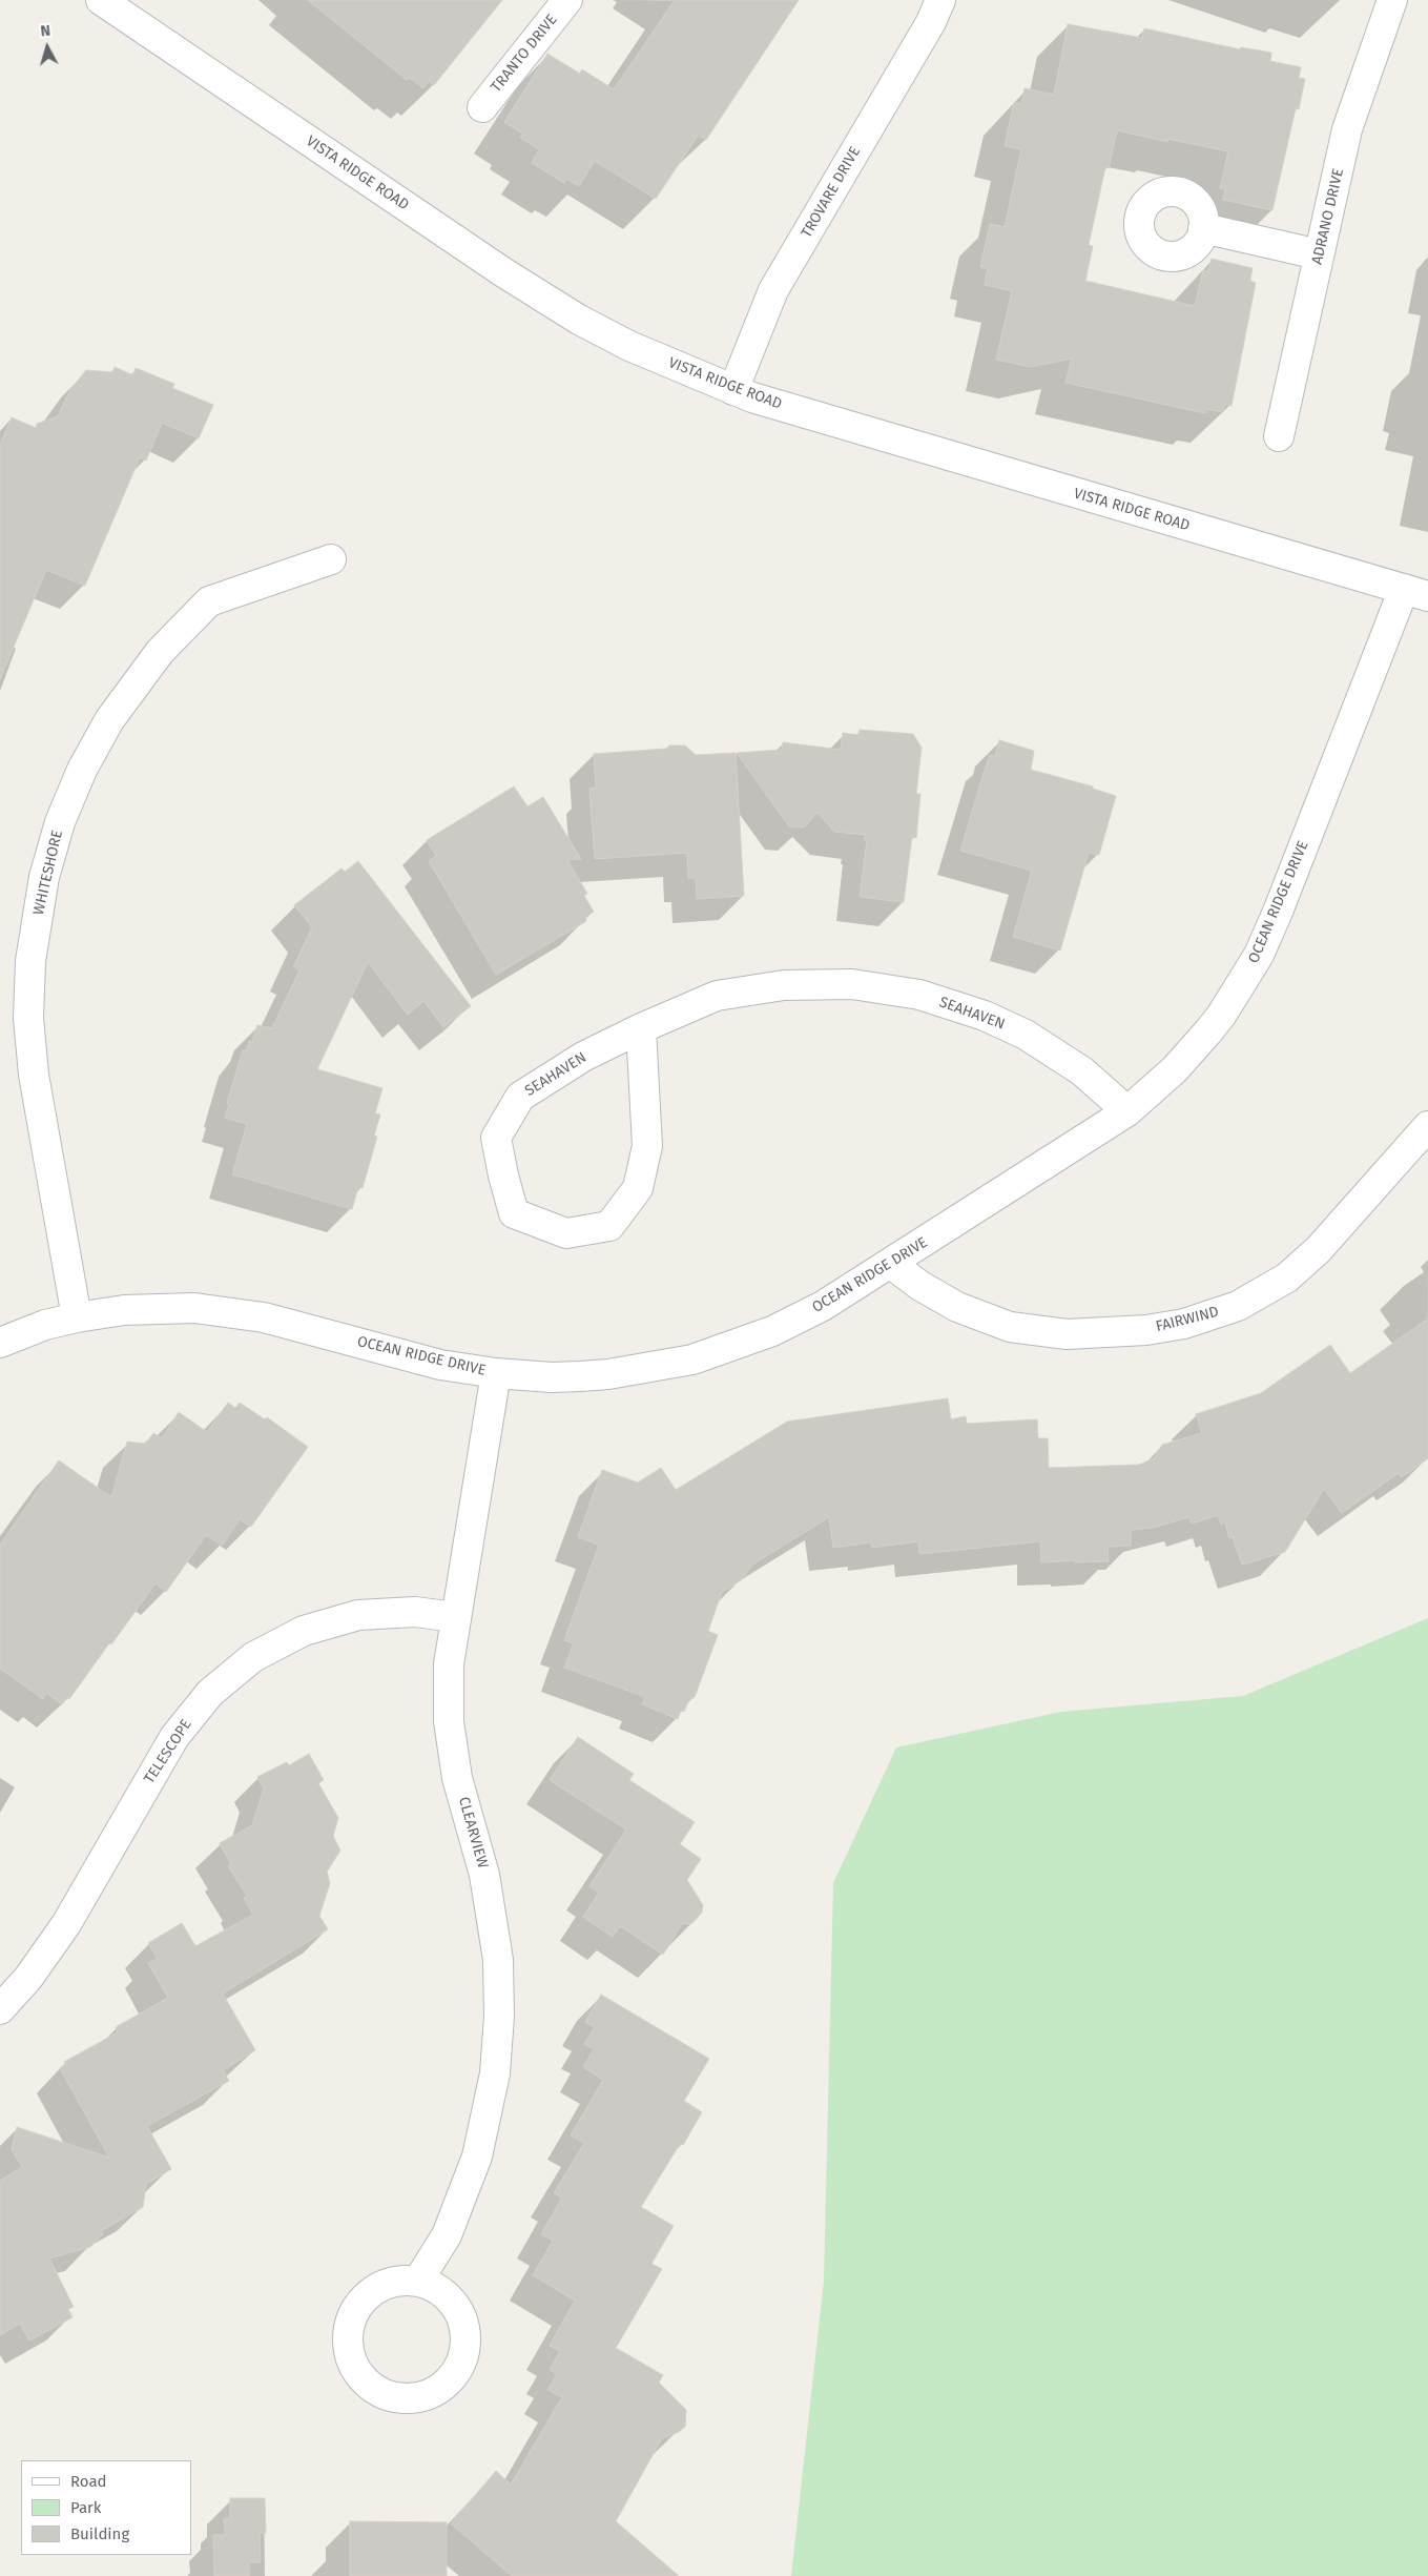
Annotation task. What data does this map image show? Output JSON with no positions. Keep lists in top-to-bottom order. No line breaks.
{"streets":{"street":["TRANTO DRIVE","VISTA RIDGE ROAD","TROVARE DRIVE","ADRANO DRIVE","WHITESHORE","OCEAN RIDGE DRIVE","SEAHAVEN","FAIRWIND","TELESCOPE","CLEARVIEW"]},"crossings":[["VISTA RIDGE ROAD","TROVARE DRIVE"],["VISTA RIDGE ROAD","OCEAN RIDGE DRIVE"],["WHITESHORE","OCEAN RIDGE DRIVE"],["OCEAN RIDGE DRIVE","SEAHAVEN"],["OCEAN RIDGE DRIVE","FAIRWIND"],["OCEAN RIDGE DRIVE","CLEARVIEW"],["TELESCOPE","CLEARVIEW"]],"legend":["Road","Park","Building"],"north":"top"}
